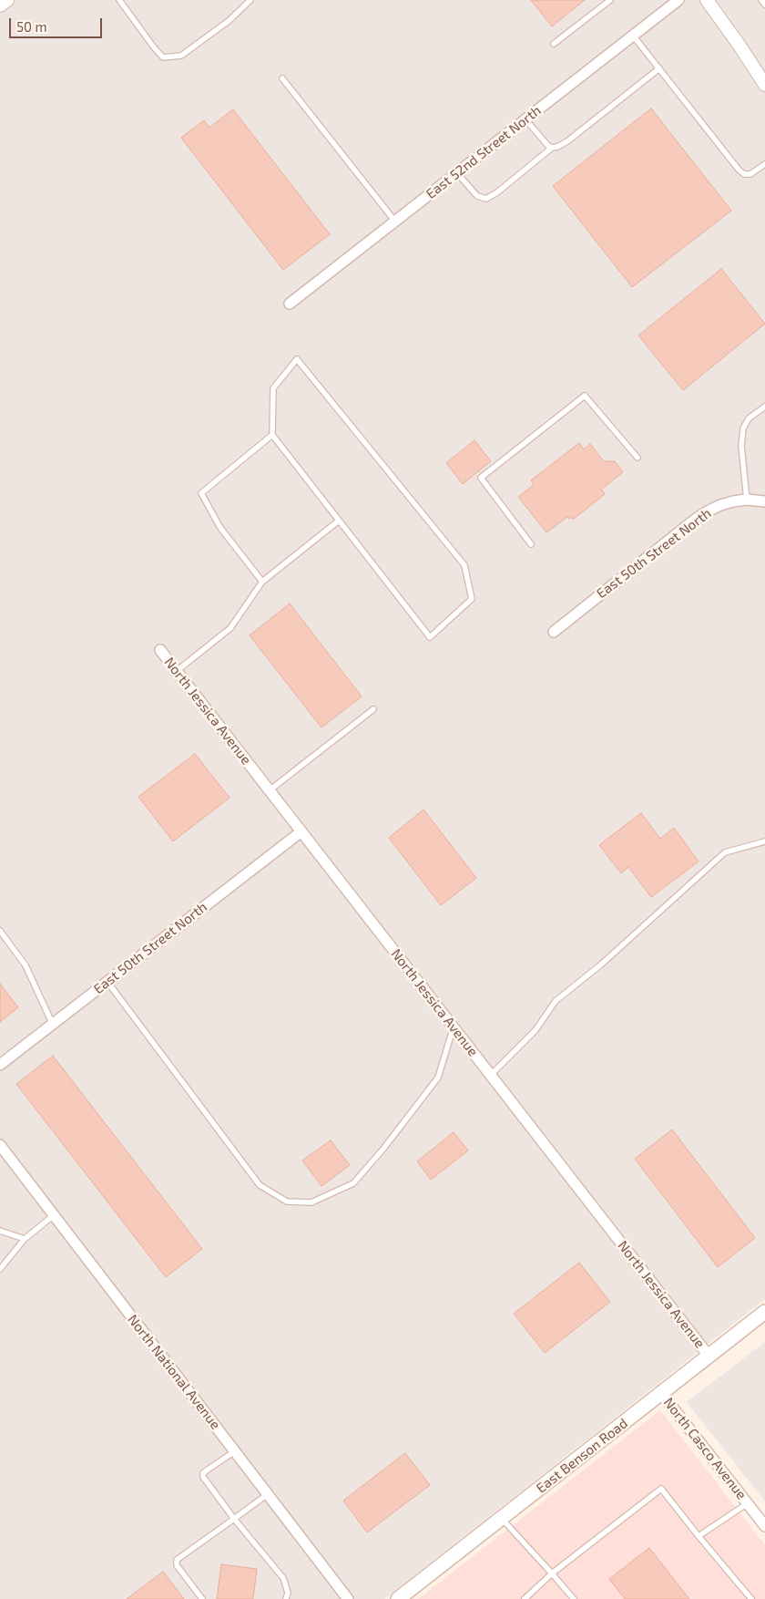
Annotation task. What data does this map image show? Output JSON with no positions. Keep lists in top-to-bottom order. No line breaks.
{"streets":{"main road":["East Benson Road"],"street":["East 52nd Street North","East 50th Street North","North Jessica Avenue","North National Avenue","North Casco Avenue"]},"crossings":[["East 50th Street North","North Jessica Avenue"],["North Jessica Avenue","East Benson Road"],["North Casco Avenue","East Benson Road"]],"scale_bar":"50 m"}
